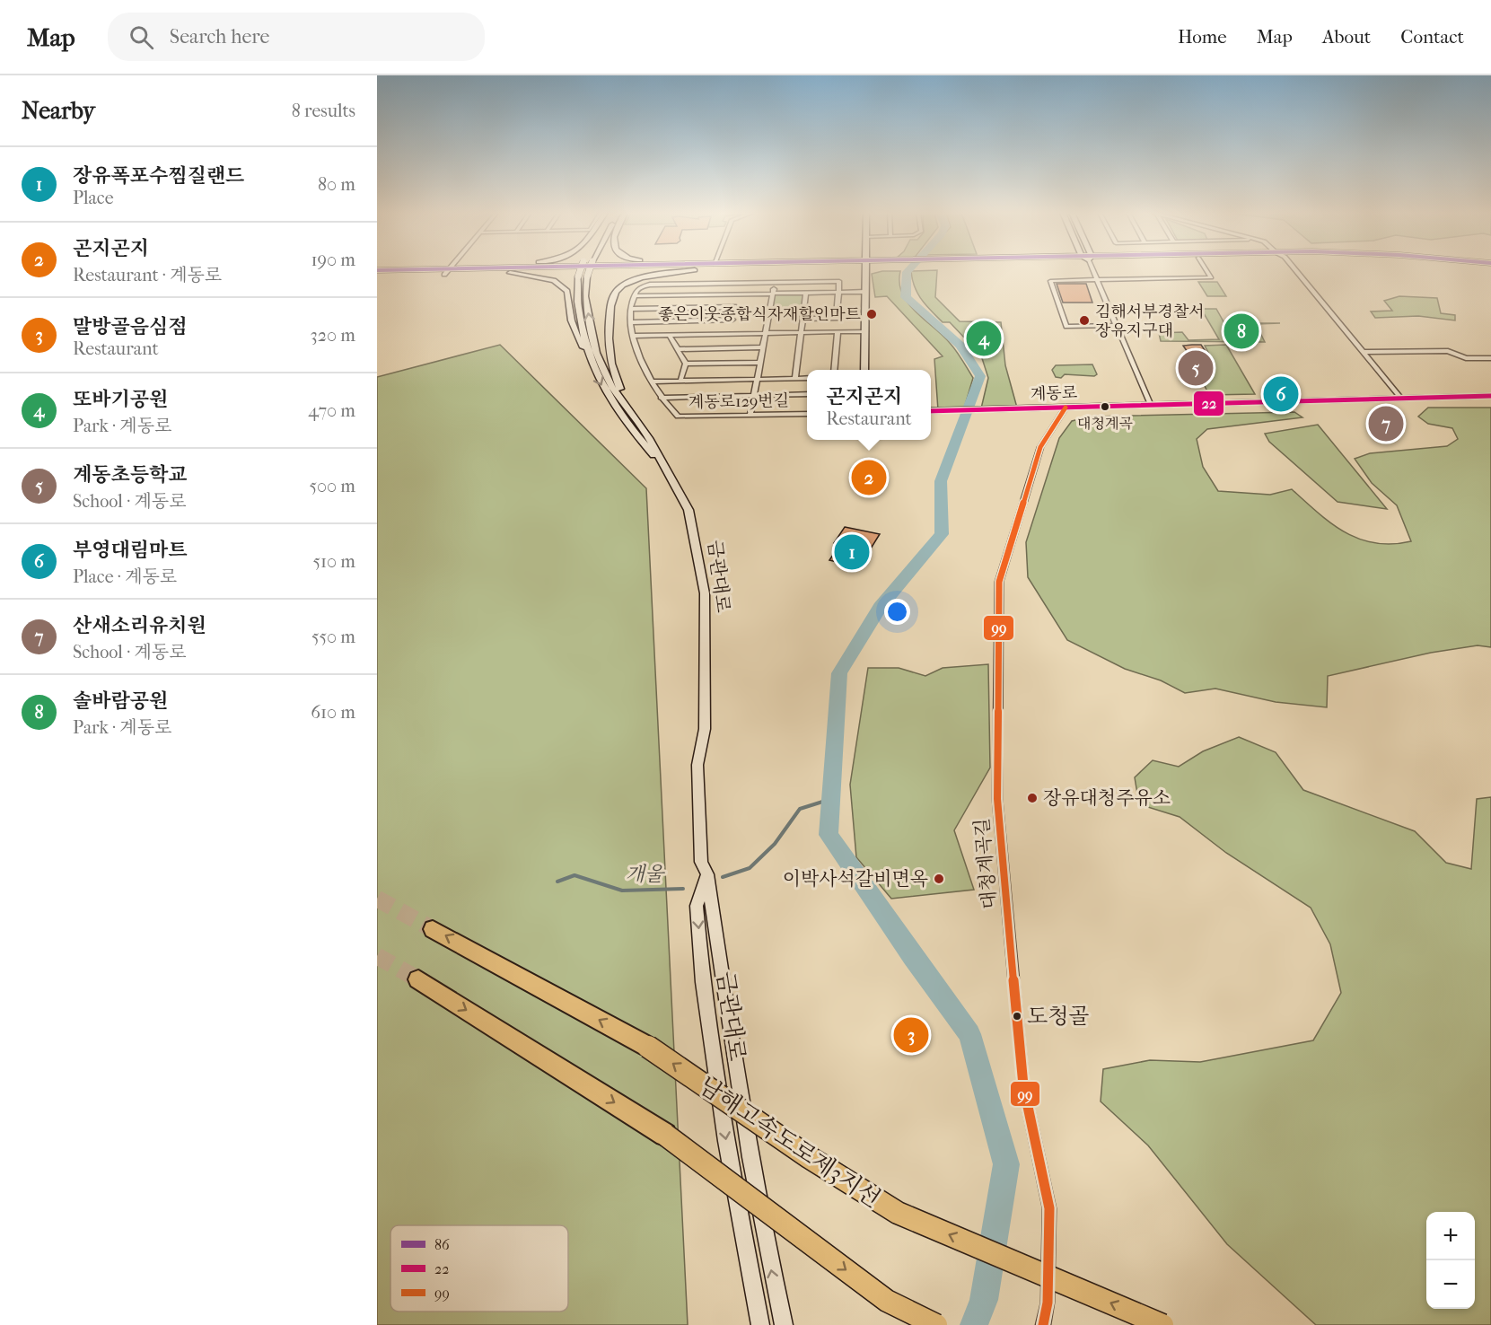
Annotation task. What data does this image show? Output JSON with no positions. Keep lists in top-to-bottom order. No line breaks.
{"streets":{"highway":["남해고속도로제3지선"],"main road":["계동로","금관대로"],"street":["계동로129번길","대청계곡길"]},"crossings":[["계동로","대청계곡길"]],"water":["개울"],"places":["좋은이웃종합식자재할인마트","김해서부경찰서 장유지구대","대청계곡","장유대청주유소","이박사석갈비면옥","도청골"],"lines":["transit line 22","transit line 99"],"legend":["86","22","99"],"page":{"header":"Map","search":"Search here","nav":["Home","Map","About","Contact"],"heading":["Nearby","8 results"],"list":[{"mark":"1","name":"장유폭포수찜질랜드","note":"Place","value":"80 m"},{"mark":"2","name":"곤지곤지","note":"Restaurant · 계동로","value":"190 m"},{"mark":"3","name":"말방골음심점","note":"Restaurant","value":"320 m"},{"mark":"4","name":"또바기공원","note":"Park · 계동로","value":"470 m"},{"mark":"5","name":"계동초등학교","note":"School · 계동로","value":"500 m"},{"mark":"6","name":"부영대림마트","note":"Place · 계동로","value":"510 m"},{"mark":"7","name":"산새소리유치원","note":"School · 계동로","value":"550 m"},{"mark":"8","name":"솔바람공원","note":"Park · 계동로","value":"610 m"}],"pins":["8","4","5","6","7","2","1","3"],"popup":["곤지곤지","Restaurant"],"map_buttons":["+","−"]}}
